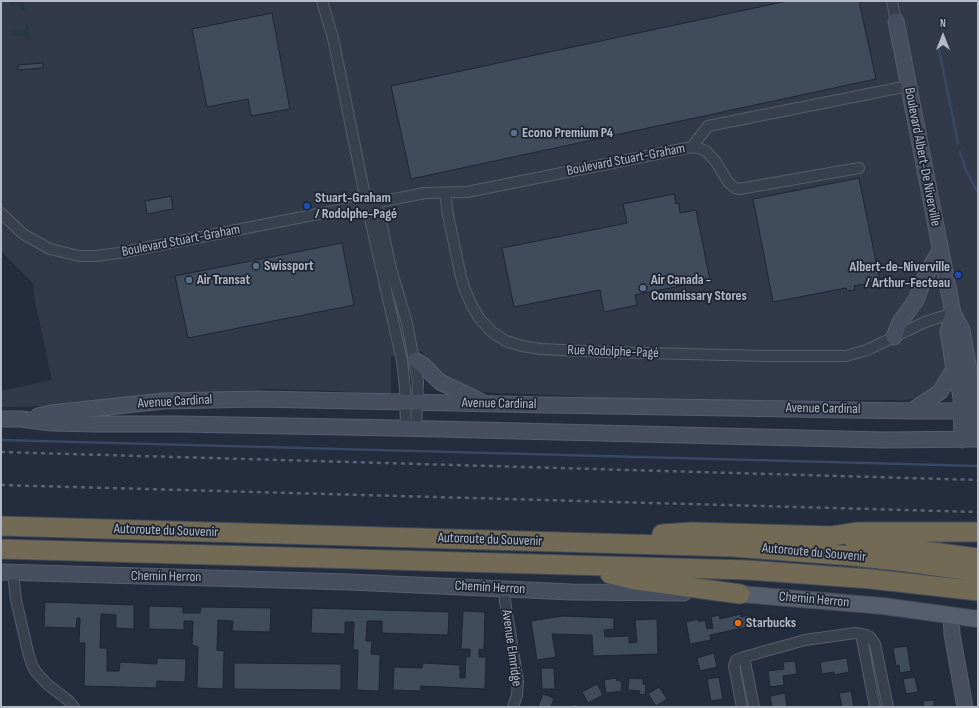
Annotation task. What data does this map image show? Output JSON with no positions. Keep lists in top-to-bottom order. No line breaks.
{"streets":{"highway":["Autoroute du Souvenir"],"main road":["Boulevard Albert-De Niverville","Avenue Cardinal","Chemin Herron"],"street":["Boulevard Stuart-Graham","Rue Rodolphe-Pagé","Avenue Elmridge"]},"crossings":[["Boulevard Albert-De Niverville","Rue Rodolphe-Pagé"],["Boulevard Albert-De Niverville","Avenue Cardinal"],["Boulevard Stuart-Graham","Rue Rodolphe-Pagé"],["Chemin Herron","Avenue Elmridge"]],"places":["Econo Premium P4","Stuart-Graham / Rodolphe-Pagé","Swissport","Albert-de-Niverville / Arthur-Fecteau","Air Transat","Air Canada - Commissary Stores","Starbucks"],"north":"top"}
